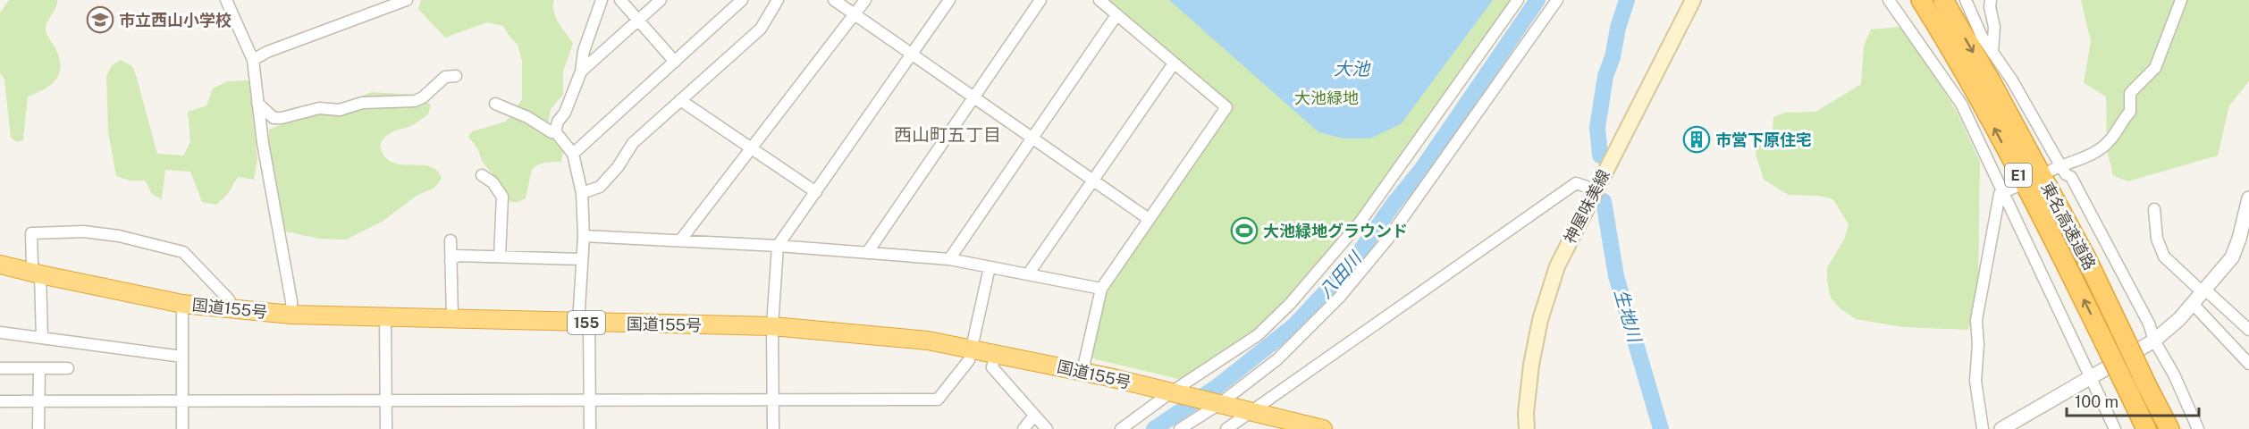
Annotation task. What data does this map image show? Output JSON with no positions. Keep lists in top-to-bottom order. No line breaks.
{"streets":{"highway":["E1","東名高速道路","国道155号","155"],"main road":["神屋味美線"]},"districts":["西山町五丁目"],"water":["大池","八田川","生地川"],"parks":["大池緑地"],"places":{"school or university":["市立西山小学校"],"building":["市営下原住宅"],"sports":["大池緑地グラウンド"]},"scale_bar":"100 m"}
